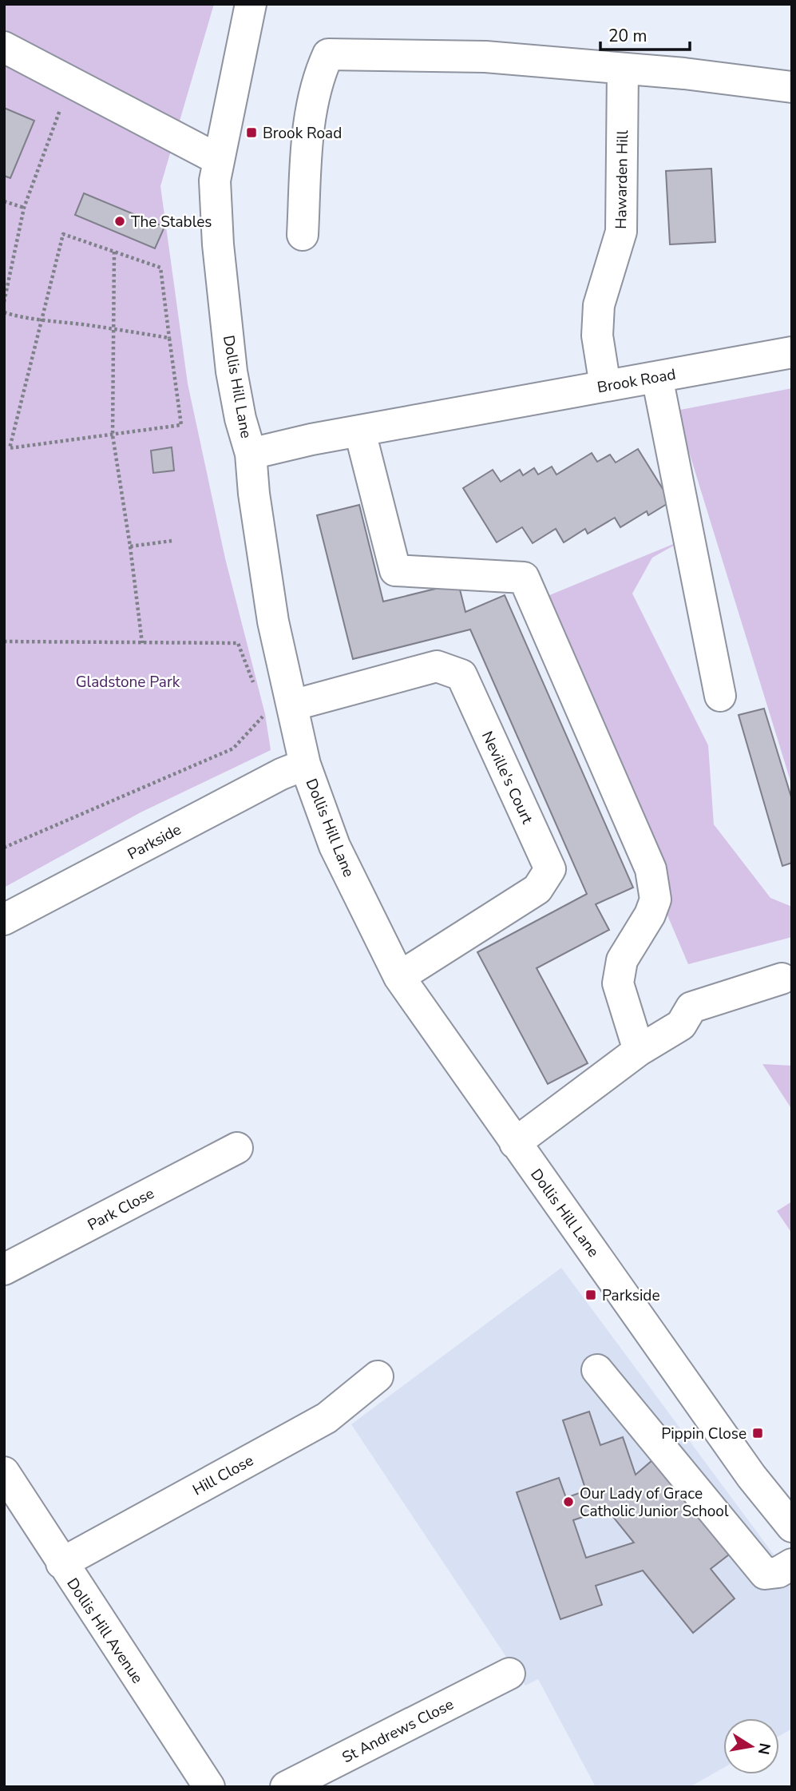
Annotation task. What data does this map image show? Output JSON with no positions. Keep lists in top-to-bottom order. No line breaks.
{"streets":{"street":["Hawarden Hill","Brook Road","Dollis Hill Lane","Neville's Court","Parkside","Park Close","Hill Close","Dollis Hill Avenue","St Andrews Close"]},"crossings":[["Hawarden Hill","Brook Road"],["Brook Road","Dollis Hill Lane"],["Dollis Hill Lane","Neville's Court"],["Dollis Hill Lane","Parkside"],["Hill Close","Dollis Hill Avenue"]],"parks":["Gladstone Park"],"places":{"transit":["Brook Road","Parkside","Pippin Close"],"other":["The Stables","Our Lady of Grace Catholic Junior School"]},"scale_bar":"20 m","north":"right"}
